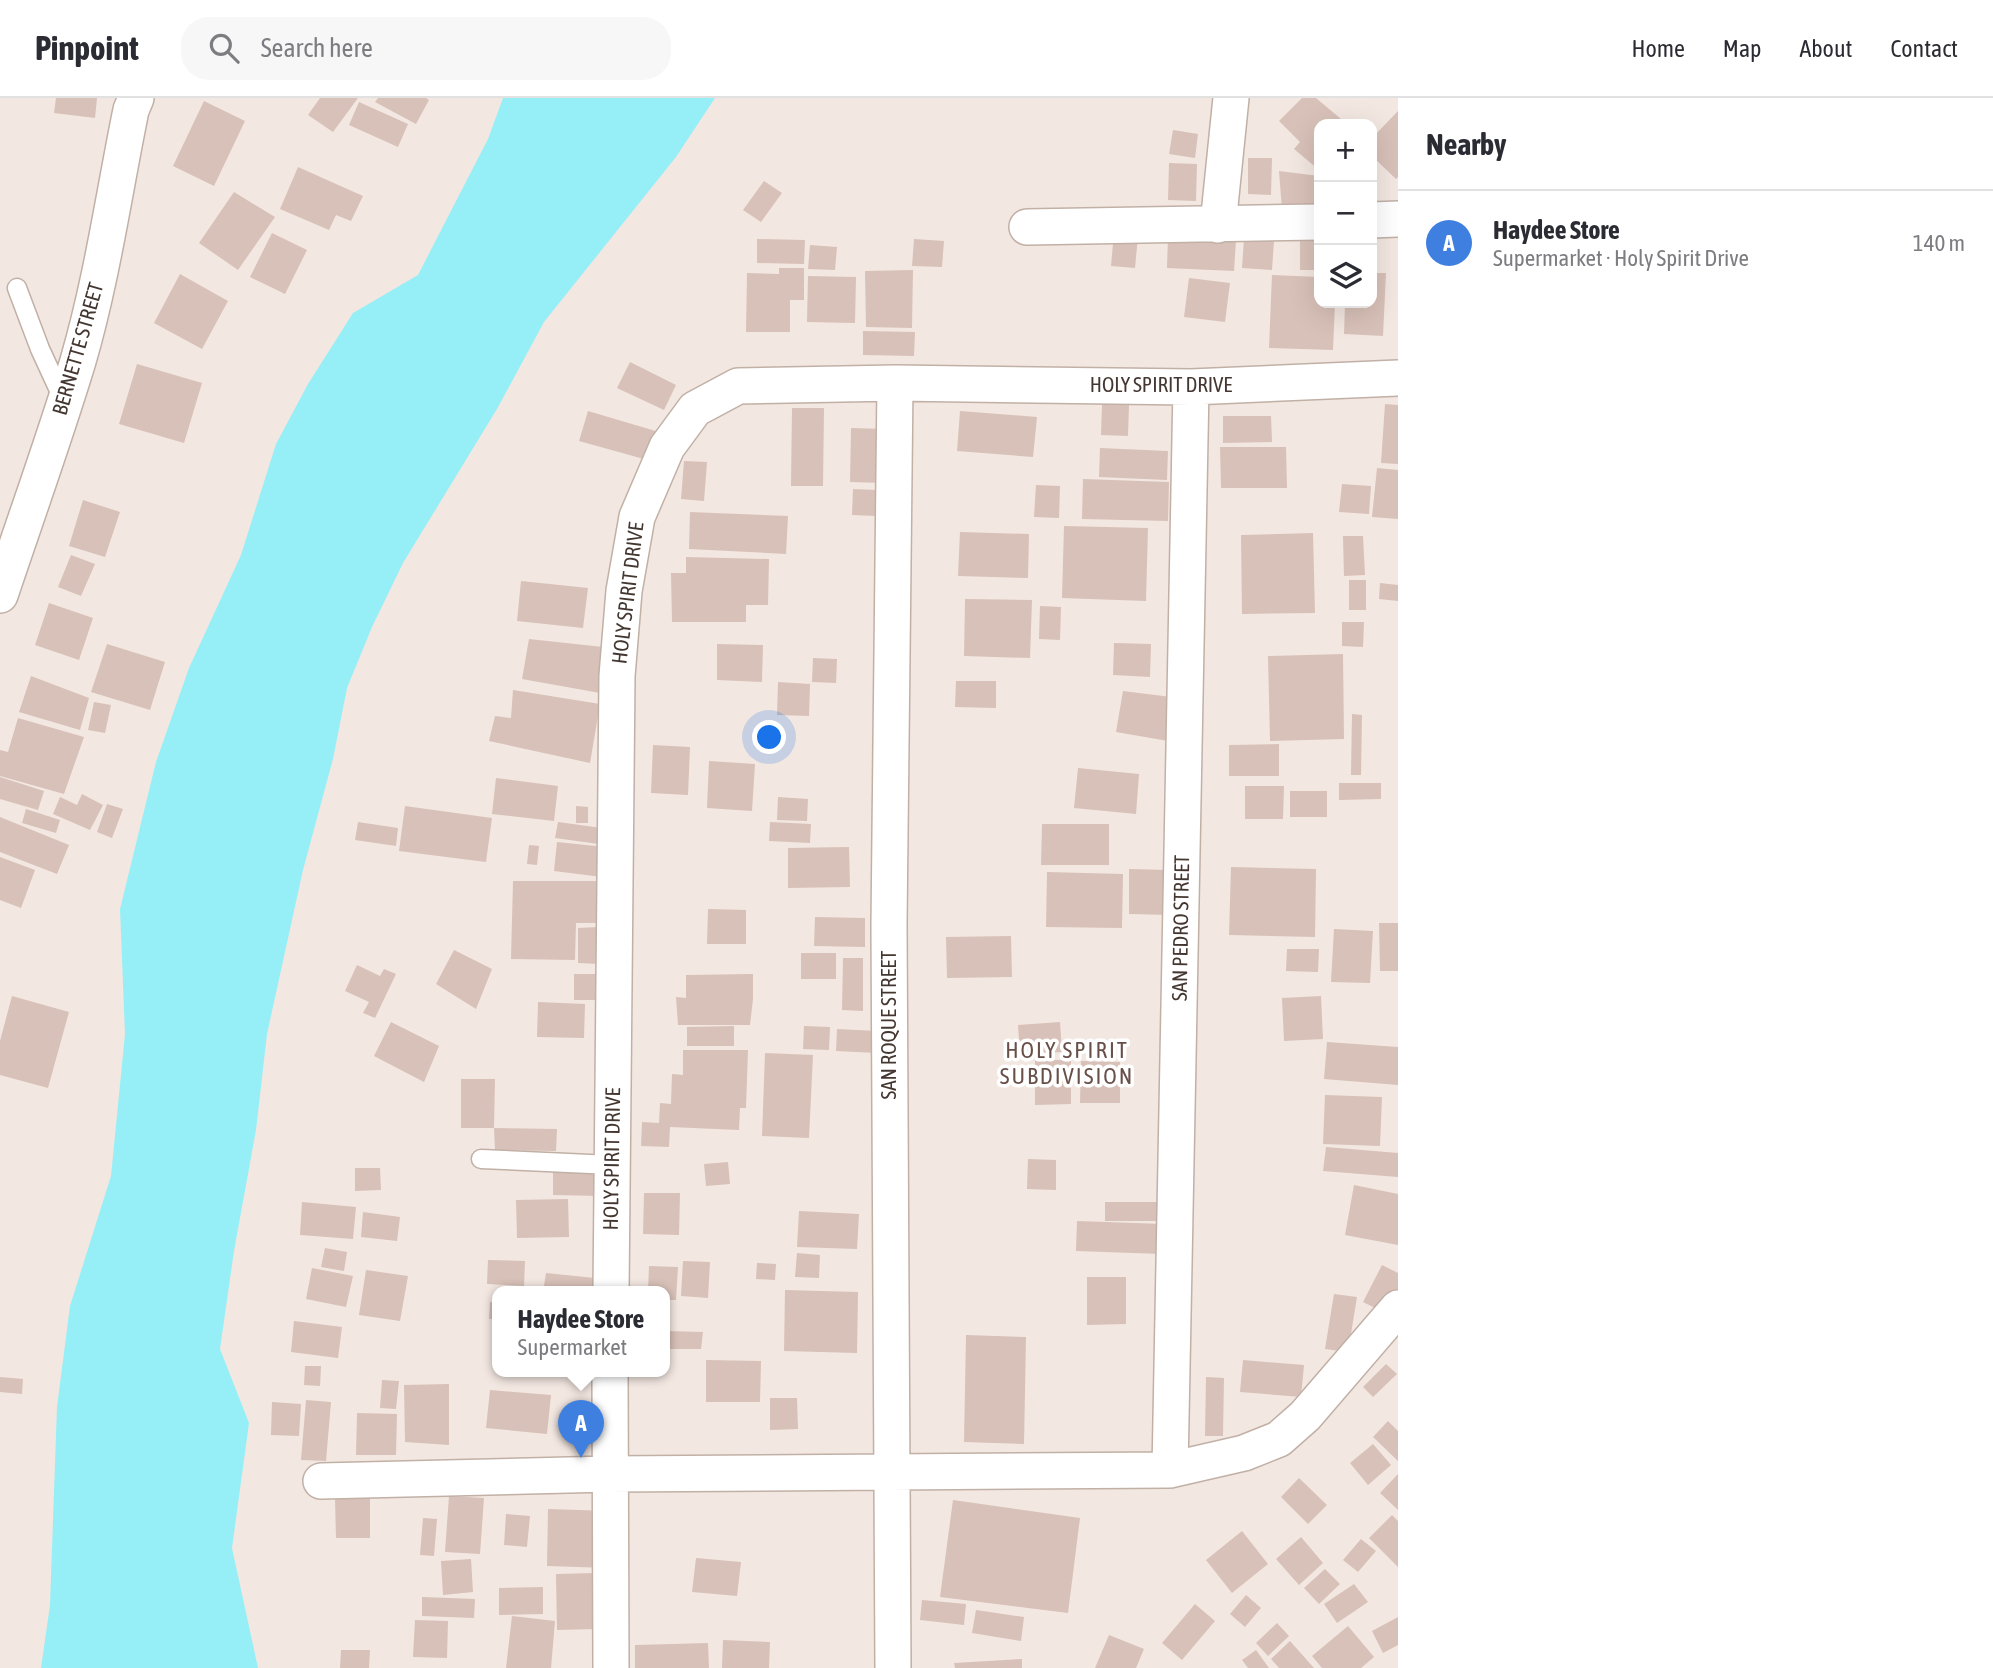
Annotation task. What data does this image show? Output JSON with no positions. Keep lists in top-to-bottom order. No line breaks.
{"streets":{"street":["BERNETTE STREET","HOLY SPIRIT DRIVE","SAN PEDRO STREET","SAN ROQUE STREET"]},"crossings":[["HOLY SPIRIT DRIVE","SAN PEDRO STREET"],["HOLY SPIRIT DRIVE","SAN ROQUE STREET"]],"districts":["HOLY SPIRIT SUBDIVISION"],"page":{"header":"Pinpoint","search":"Search here","nav":["Home","Map","About","Contact"],"heading":"Nearby","map_buttons":["+","−"],"list":[{"mark":"A","name":"Haydee Store","note":"Supermarket · Holy Spirit Drive","value":"140 m"}],"popup":["Haydee Store","Supermarket"],"pins":"A"}}
